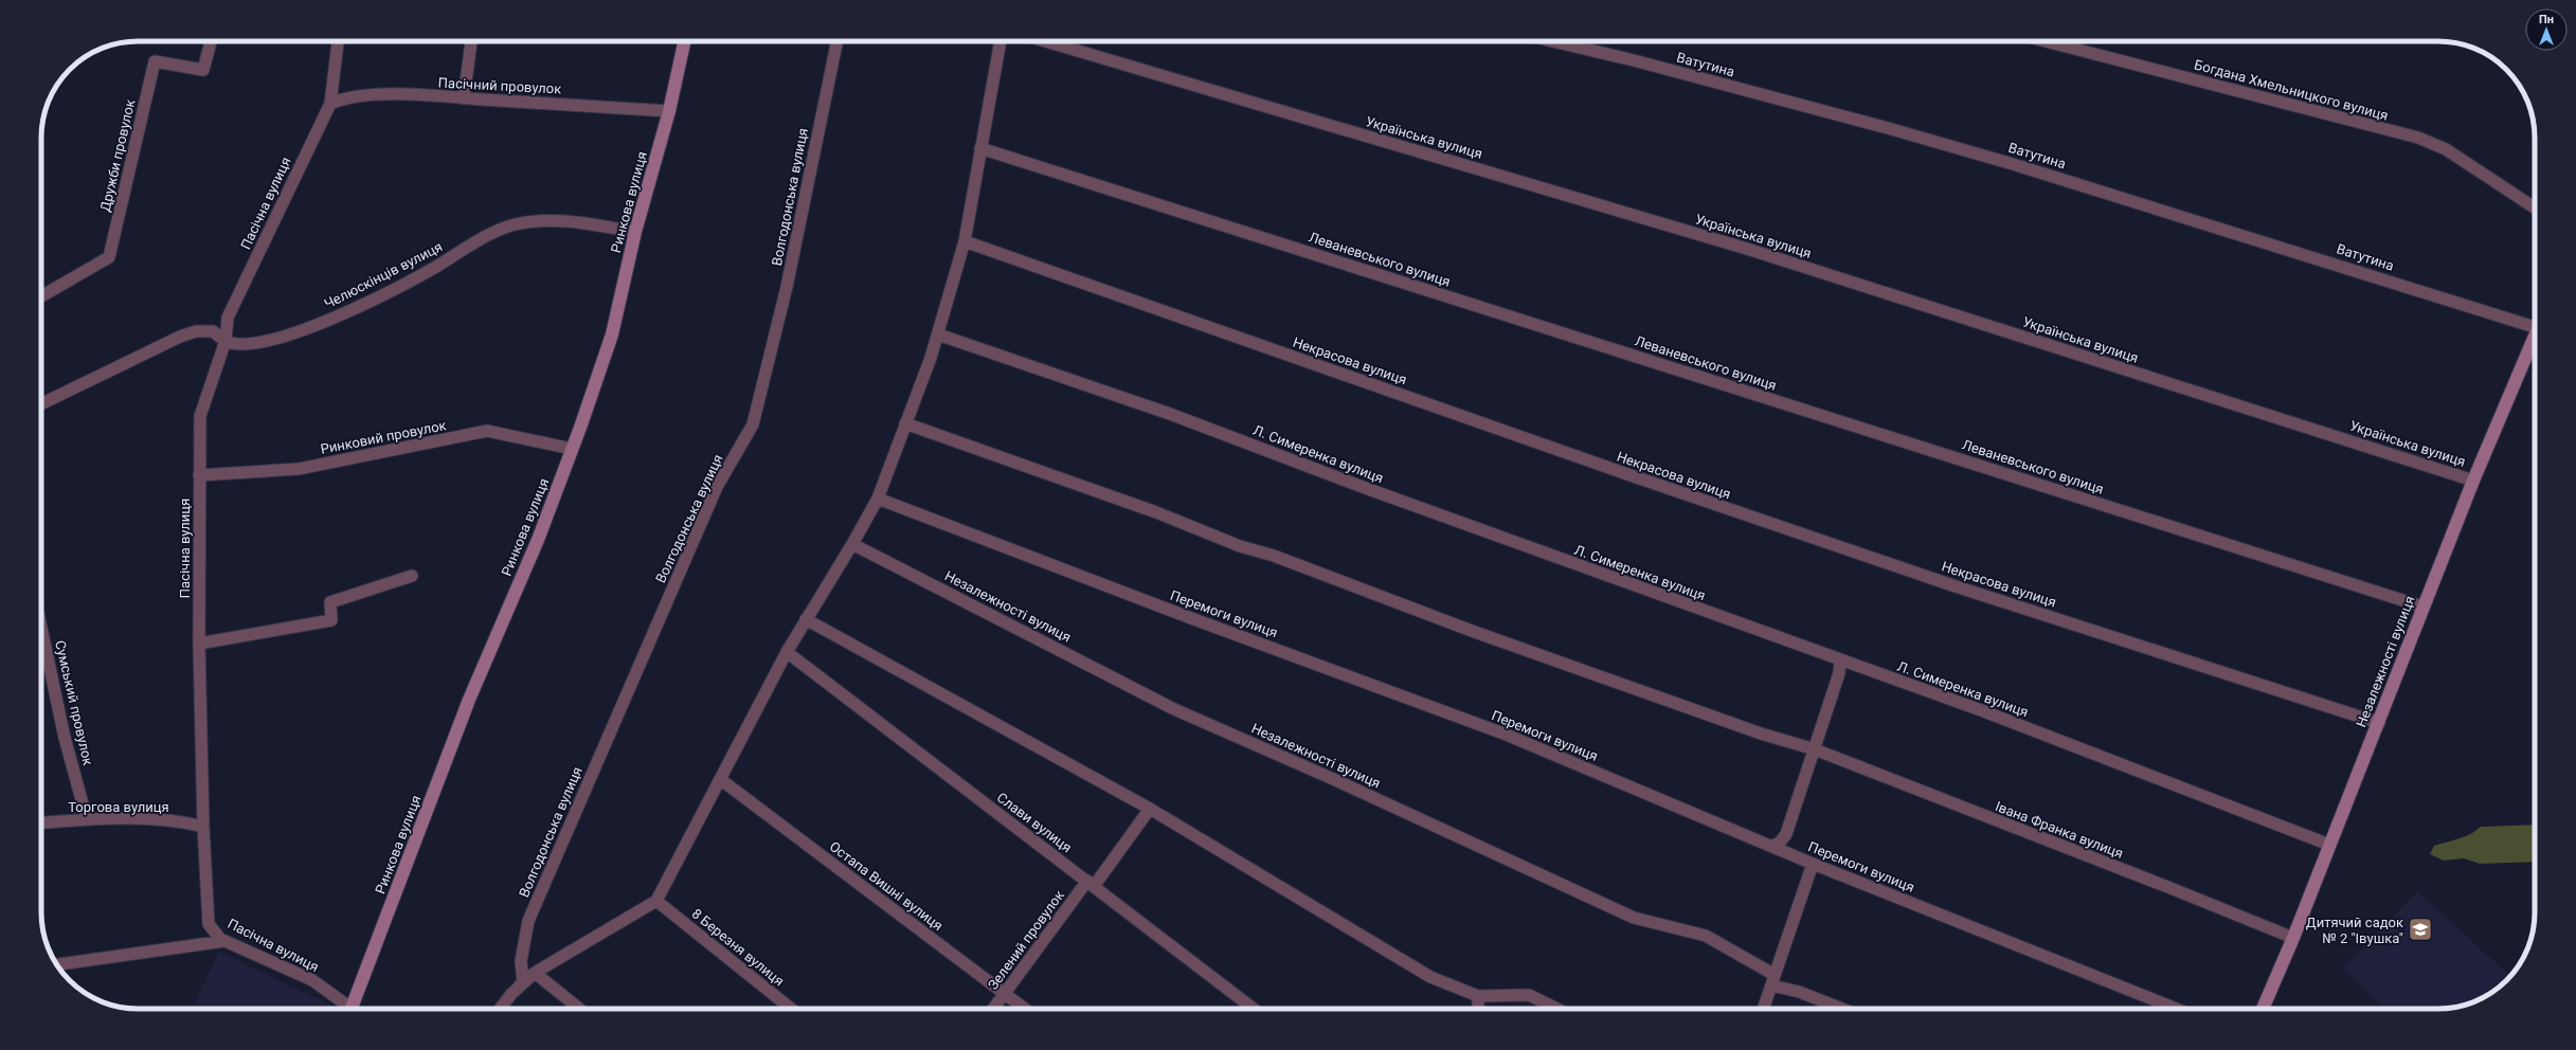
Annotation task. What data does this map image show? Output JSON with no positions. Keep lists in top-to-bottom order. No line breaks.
{"streets":{"main road":["Ринкова вулиця","Незалежності вулиця"],"street":["Ватутина","Пасічний провулок","Богдана Хмельницкого вулиця","Українська вулиця","Дружби провулок","Волгодонська вулиця","Пасічна вулиця","Леваневського вулиця","Челюскінців вулиця","Некрасова вулиця","Ринковий провулок","Л. Симеренка вулиця","Перемоги вулиця","Сумський провулок","Торгова вулиця","Слави вулиця","Івана Франка вулиця","Остапа Вишні вулиця","Зелений провулок","8 Березня вулиця"]},"crossings":[["Пасічний провулок","Ринкова вулиця"],["Пасічний провулок","Пасічна вулиця"],["Українська вулиця","Незалежності вулиця"],["Ринкова вулиця","Челюскінців вулиця"],["Ринкова вулиця","Ринковий провулок"],["Пасічна вулиця","Челюскінців вулиця"],["Пасічна вулиця","Ринковий провулок"],["Пасічна вулиця","Торгова вулиця"],["Леваневського вулиця","Незалежності вулиця"],["Некрасова вулиця","Незалежності вулиця"],["Л. Симеренка вулиця","Незалежності вулиця"],["Незалежності вулиця","Івана Франка вулиця"],["Сумський провулок","Торгова вулиця"],["Слави вулиця","Зелений провулок"],["Остапа Вишні вулиця","Зелений провулок"]],"places":{"school or university":["Дитячий садок № 2 \"Івушка\""]},"north":"top"}
